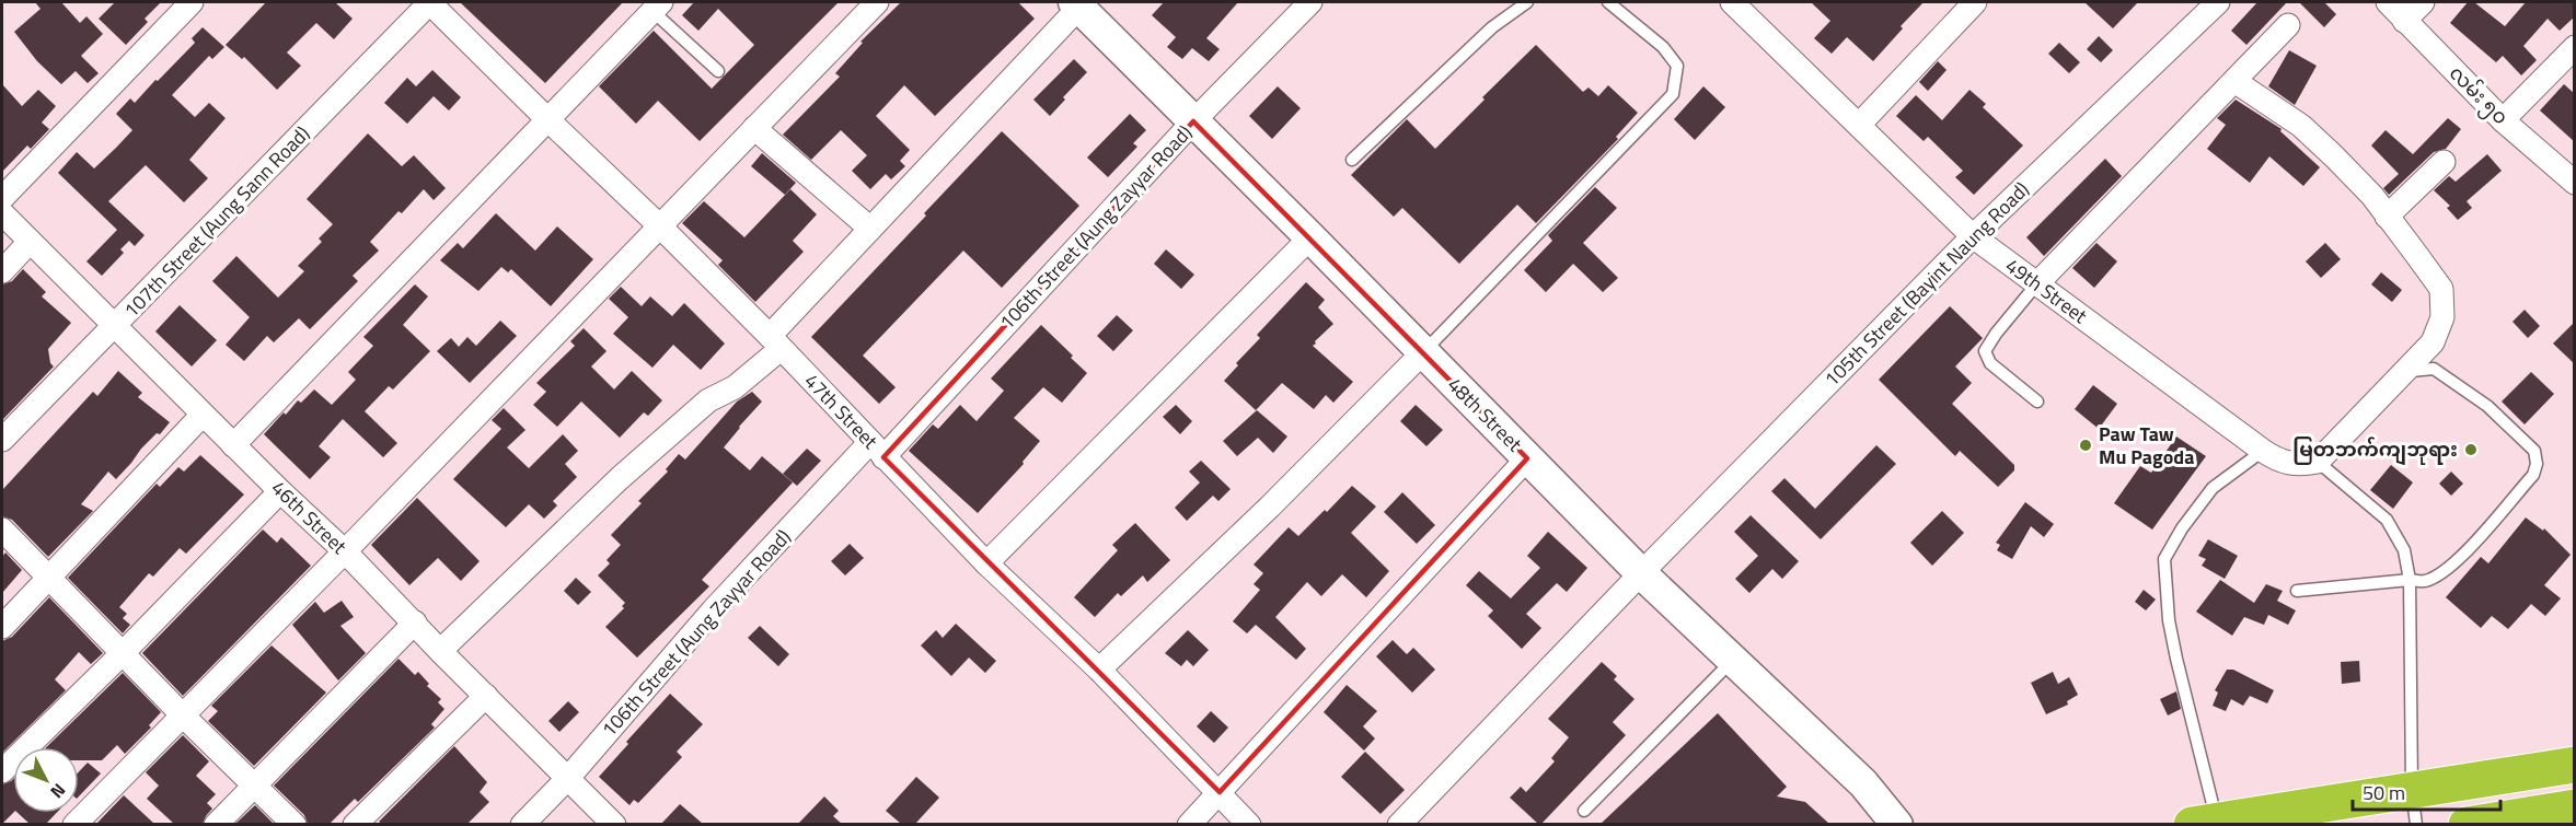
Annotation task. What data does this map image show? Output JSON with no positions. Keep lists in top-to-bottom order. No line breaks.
{"streets":{"main road":["48th Street"],"street":["လမ်း ၅၀","107th Street (Aung Sann Road)","106th Street (Aung Zayyar Road)","105th Street (Bayint Naung Road)","49th Street","47th Street","46th Street"]},"crossings":[["107th Street (Aung Sann Road)","47th Street"],["107th Street (Aung Sann Road)","46th Street"],["106th Street (Aung Zayyar Road)","47th Street"],["106th Street (Aung Zayyar Road)","48th Street"],["106th Street (Aung Zayyar Road)","46th Street"],["105th Street (Bayint Naung Road)","49th Street"],["105th Street (Bayint Naung Road)","48th Street"]],"places":["Paw Taw Mu Pagoda","မြတဘက်ကျဘုရား"],"scale_bar":"50 m","north":"bottom right"}
